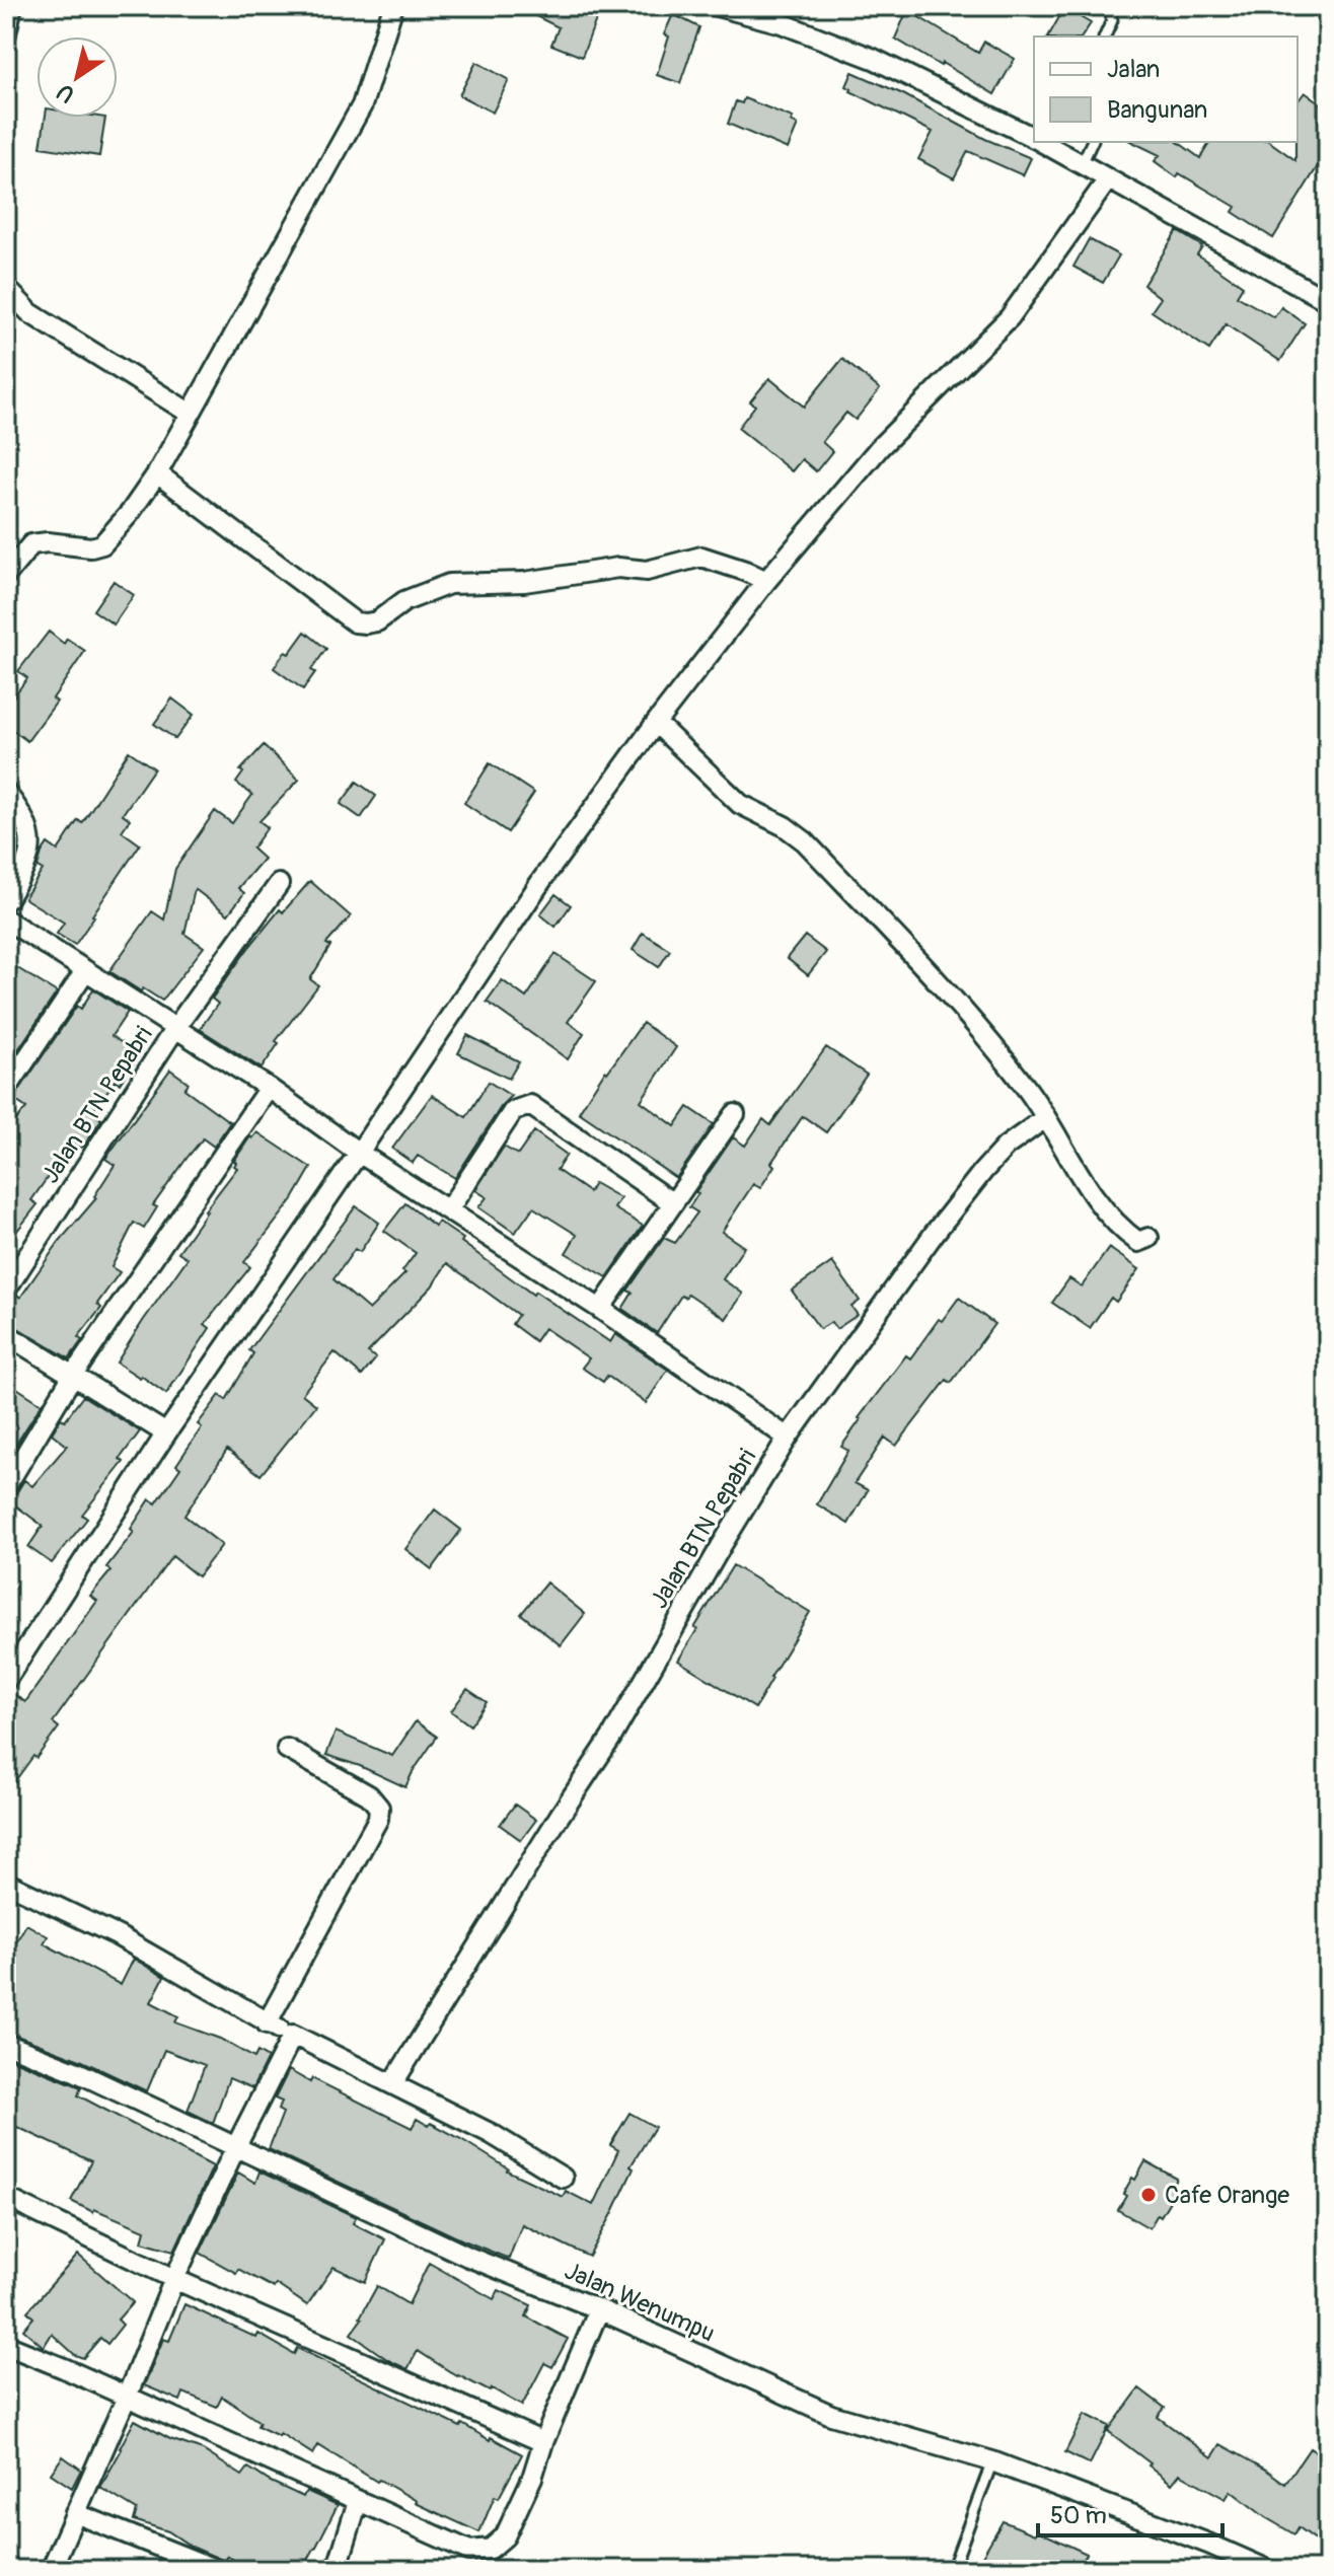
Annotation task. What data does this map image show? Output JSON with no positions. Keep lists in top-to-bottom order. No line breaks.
{"streets":{"street":["Jalan BTN Pepabri","Jalan Wenumpu"]},"places":["Cafe Orange"],"legend":["Jalan","Bangunan"],"scale_bar":"50 m","north":"bottom left"}
